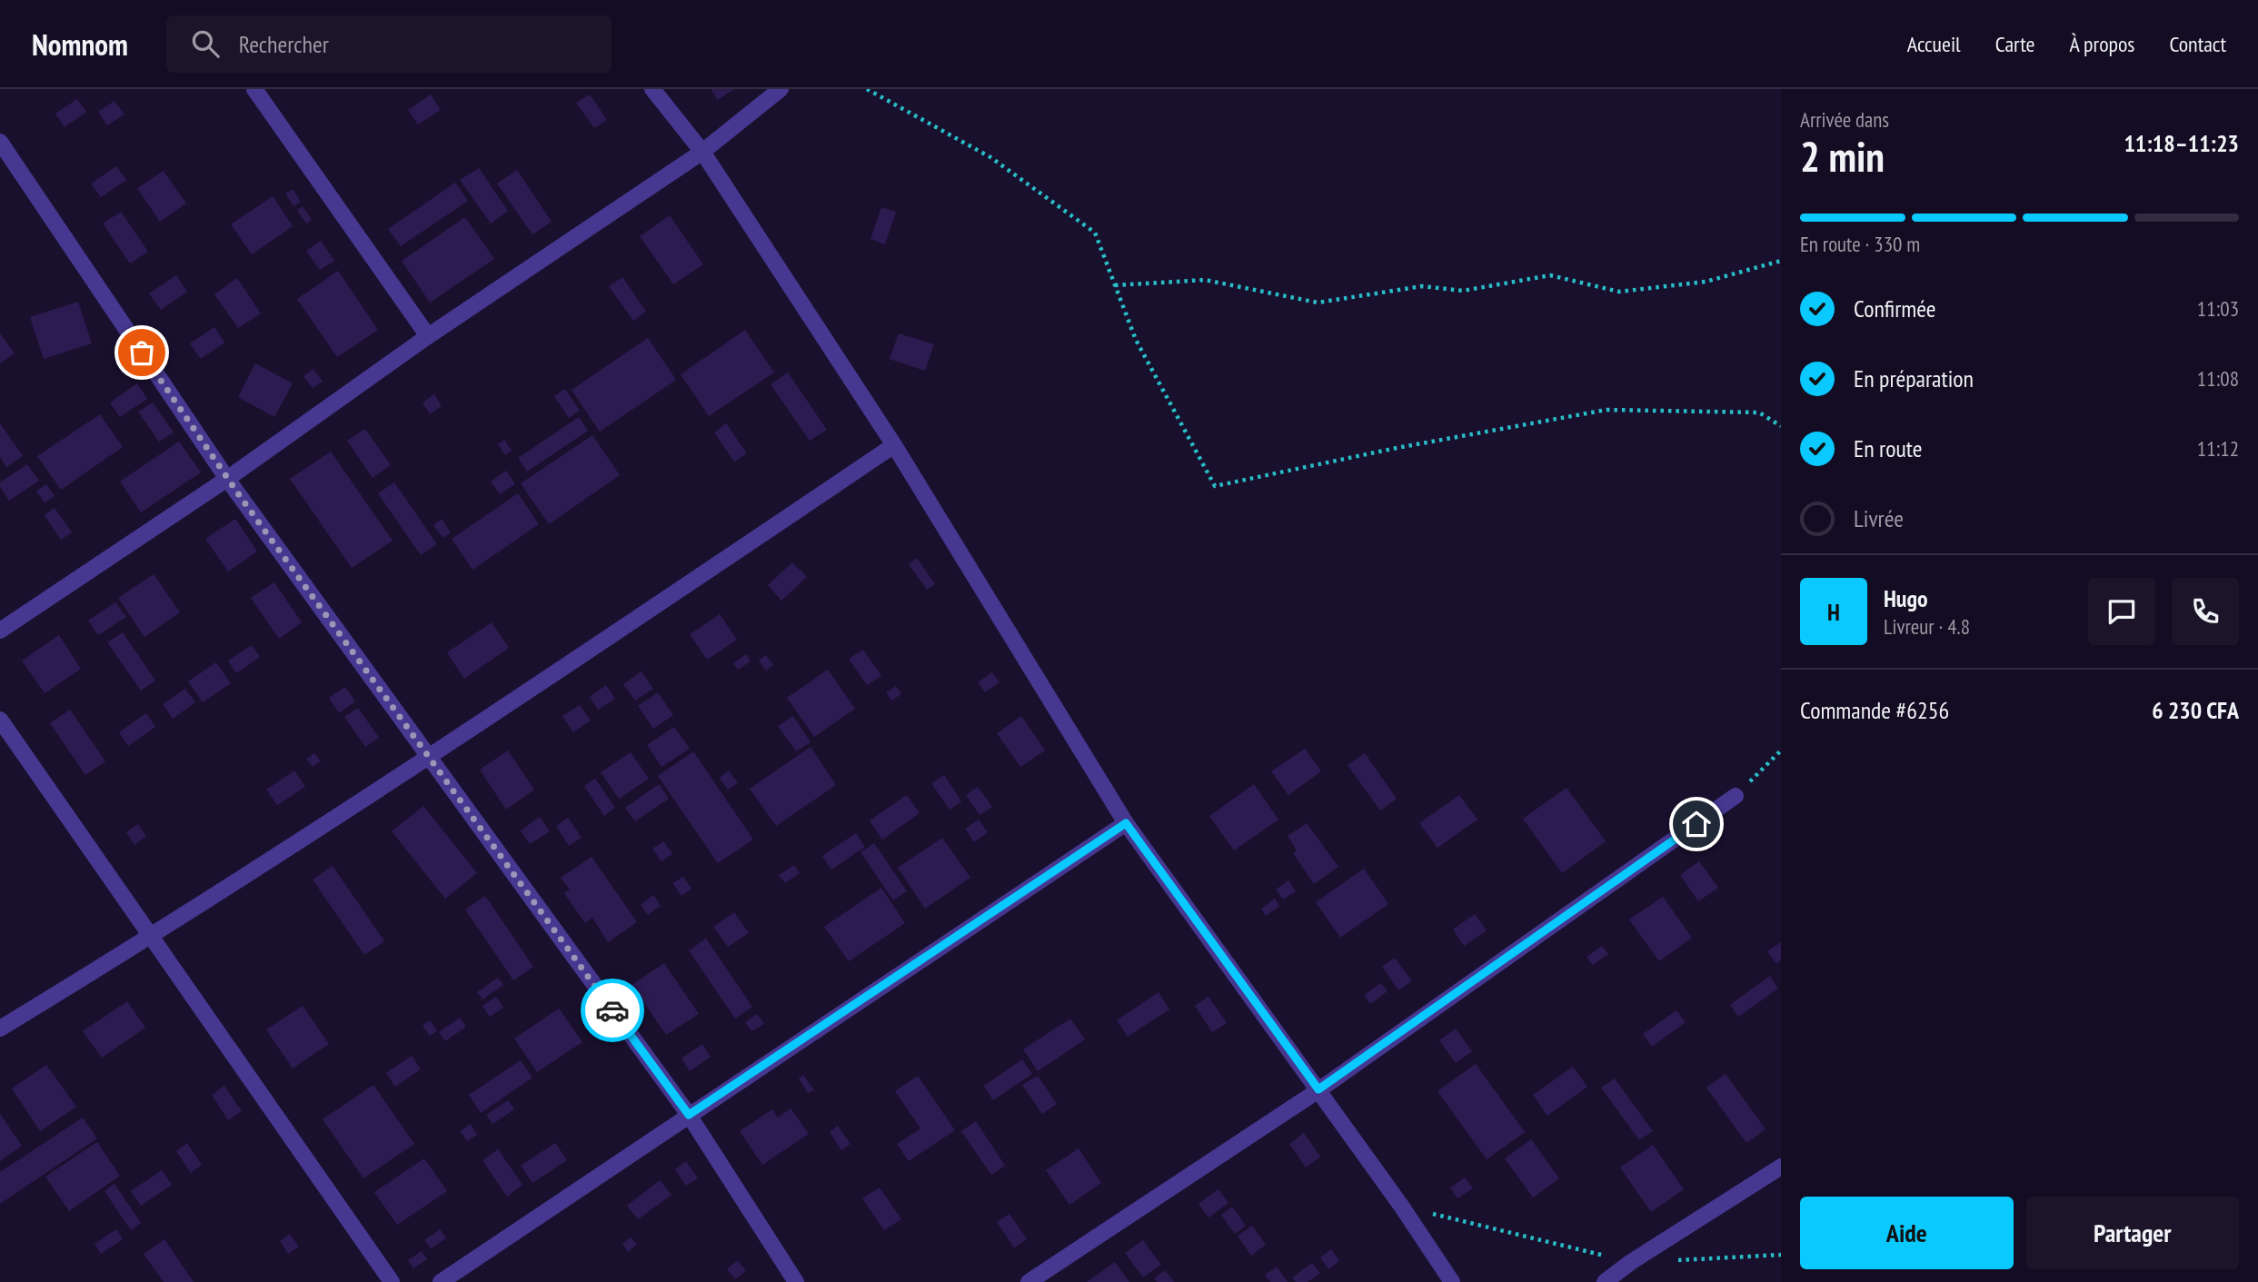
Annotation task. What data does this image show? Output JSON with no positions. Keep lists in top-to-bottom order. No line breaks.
{"page":{"header":"Nomnom","search":"Rechercher","nav":["Accueil","Carte","À propos","Contact"],"heading":["2 min","Arrivée dans","11:18–11:23"],"panel":["Hugo","Livreur · 4.8","Commande #6256","6 230 CFA"],"bar":"En route · 330 m","list":[["Confirmée","11:03"],["En préparation","11:08"],["En route","11:12"],"Livrée"],"round":"H","buttons":["Aide","Partager"]}}
